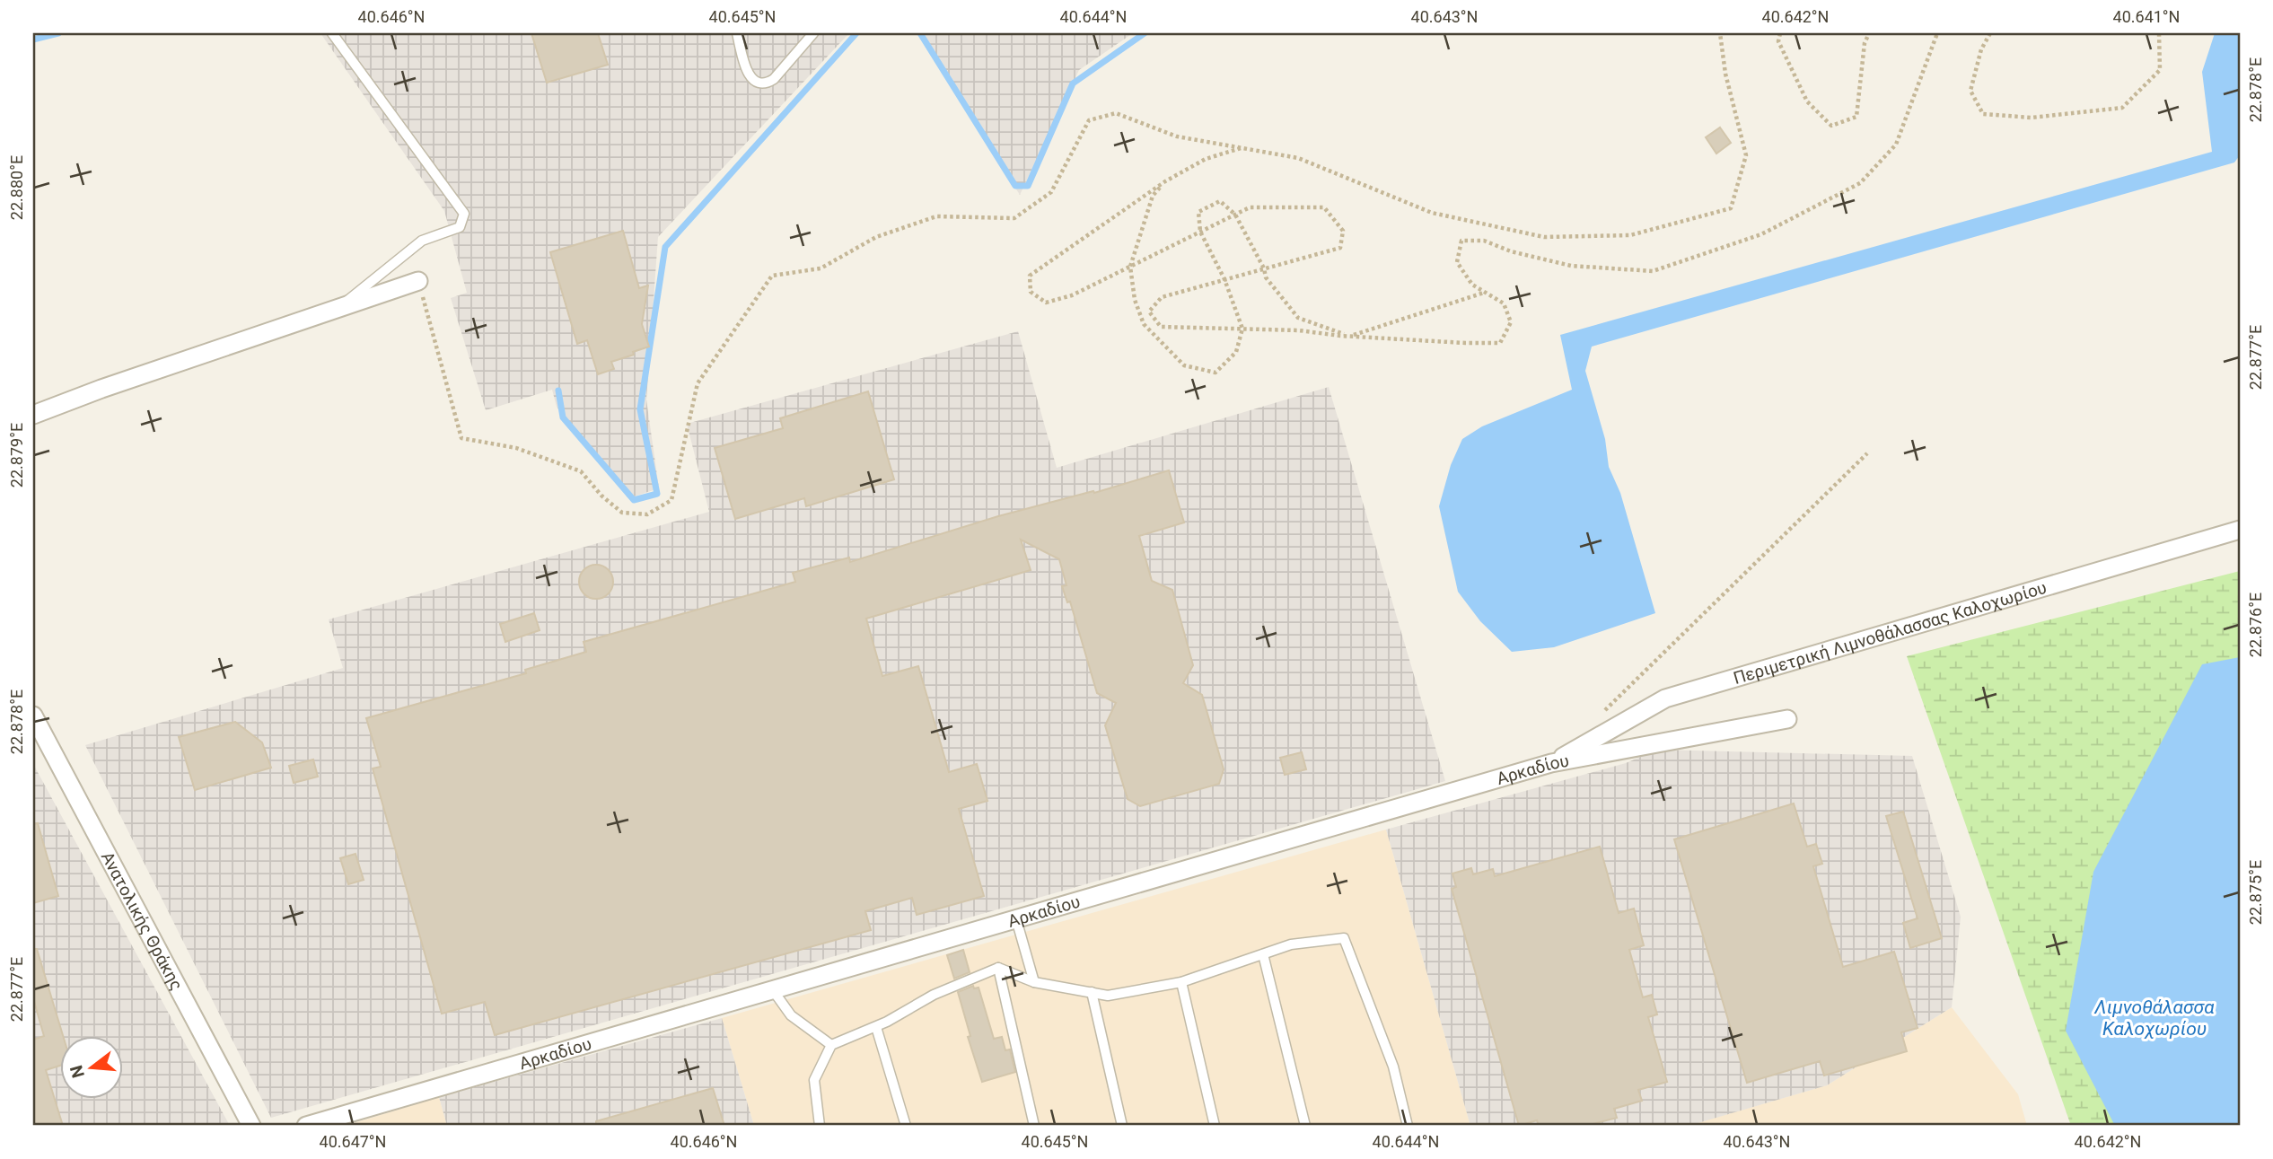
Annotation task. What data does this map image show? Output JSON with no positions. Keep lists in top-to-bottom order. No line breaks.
{"streets":{"street":["Περιμετρική Λιμνοθάλασσας Καλοχωρίου","Αρκαδίου","Ανατολικής Θράκης"]},"crossings":[["Περιμετρική Λιμνοθάλασσας Καλοχωρίου","Αρκαδίου"]],"water":["Λιμνοθάλασσα Καλοχωρίου"],"north":"left","coordinates":["40.646°N","40.645°N","40.644°N","40.643°N","40.642°N","40.641°N","22.878°E","22.880°E","22.877°E","22.879°E","22.876°E","22.875°E","40.647°N"]}
